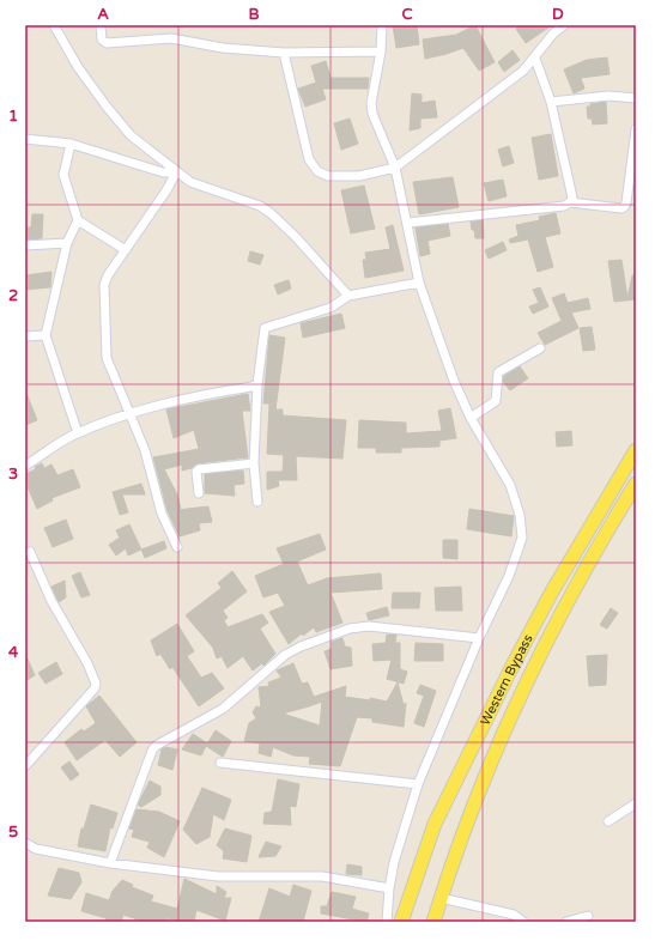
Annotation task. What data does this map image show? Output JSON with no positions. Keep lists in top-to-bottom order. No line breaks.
{"streets":{"main road":["Western Bypass"]},"grid":{"columns":["A","B","C","D"],"rows":["1","2","3","4","5"]}}
